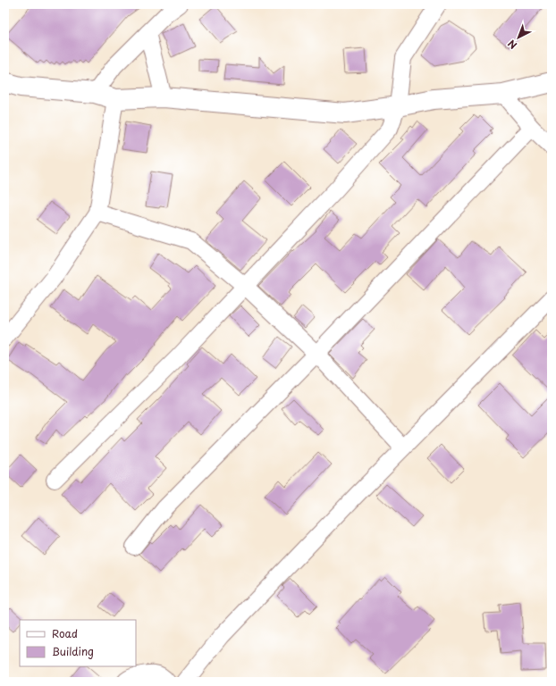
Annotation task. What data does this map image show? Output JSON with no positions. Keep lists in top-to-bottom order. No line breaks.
{"legend":["Road","Building"],"north":"bottom left"}
